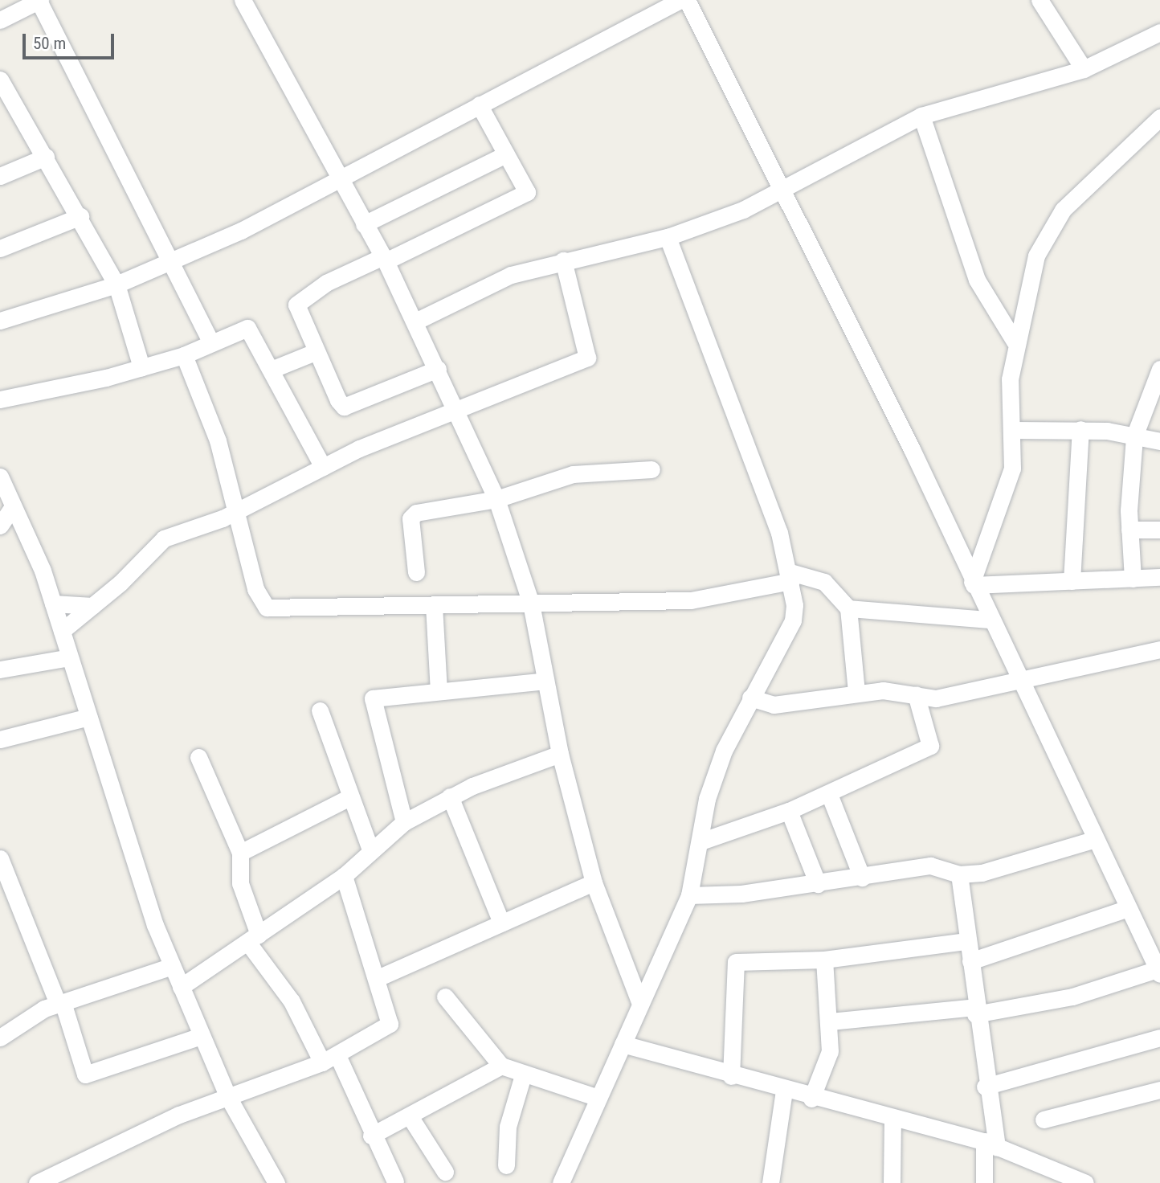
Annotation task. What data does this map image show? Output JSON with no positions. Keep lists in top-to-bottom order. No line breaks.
{"scale_bar":"50 m"}
